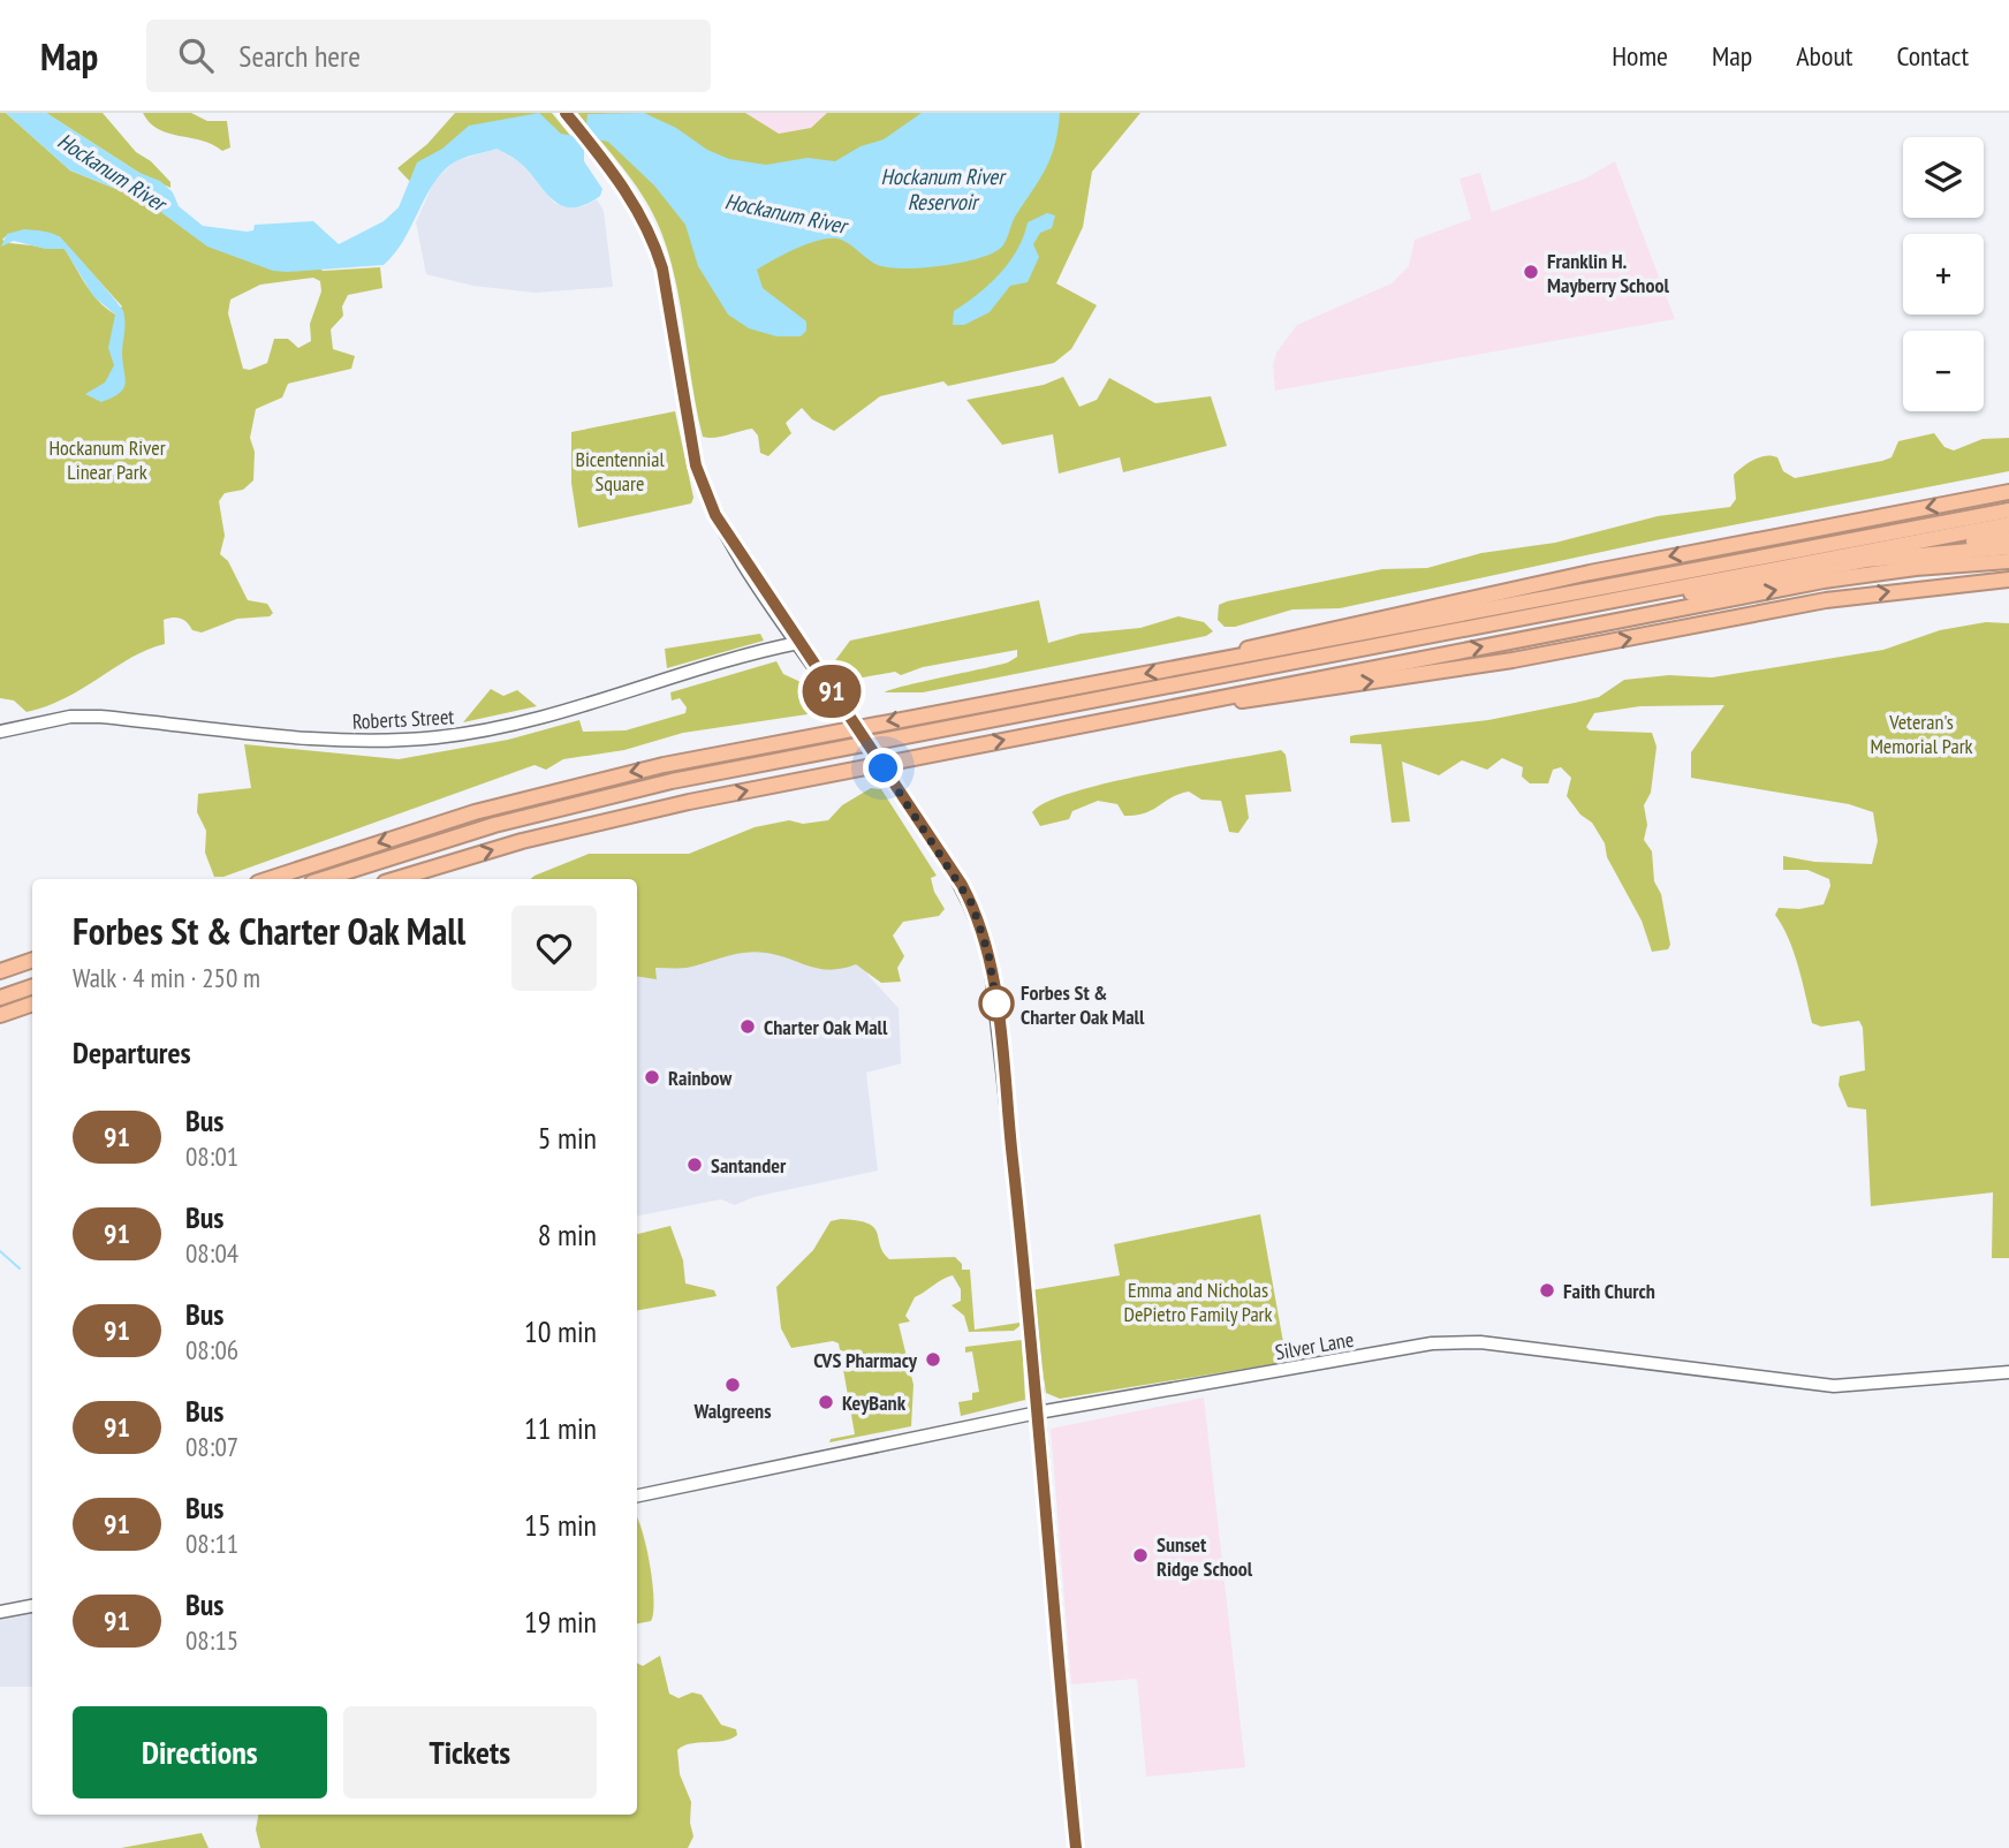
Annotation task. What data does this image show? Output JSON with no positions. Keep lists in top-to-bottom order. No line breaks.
{"streets":{"main road":["Roberts Street","Silver Lane"]},"water":["Hockanum River","Hockanum River Reservoir"],"parks":["Hockanum River Linear Park","Bicentennial Square","Veteran's Memorial Park","Emma and Nicholas DePietro Family Park"],"places":["Franklin H. Mayberry School","Forbes St & Charter Oak Mall","Charter Oak Mall","Rainbow","Santander","Faith Church","CVS Pharmacy","Walgreens","KeyBank","Sunset Ridge School"],"lines":["bus line 91"],"page":{"header":"Map","search":"Search here","nav":["Home","Map","About","Contact"],"on_map":"91","map_buttons":["+","−"],"heading":[["Forbes St & Charter Oak Mall","Walk · 4 min · 250 m"],"Departures"],"list":[{"mark":"91","name":"Bus","note":"08:01","value":"5 min"},{"mark":"91","name":"Bus","note":"08:04","value":"8 min"},{"mark":"91","name":"Bus","note":"08:06","value":"10 min"},{"mark":"91","name":"Bus","note":"08:07","value":"11 min"},{"mark":"91","name":"Bus","note":"08:11","value":"15 min"},{"mark":"91","name":"Bus","note":"08:15","value":"19 min"}],"buttons":["Directions","Tickets"]}}
